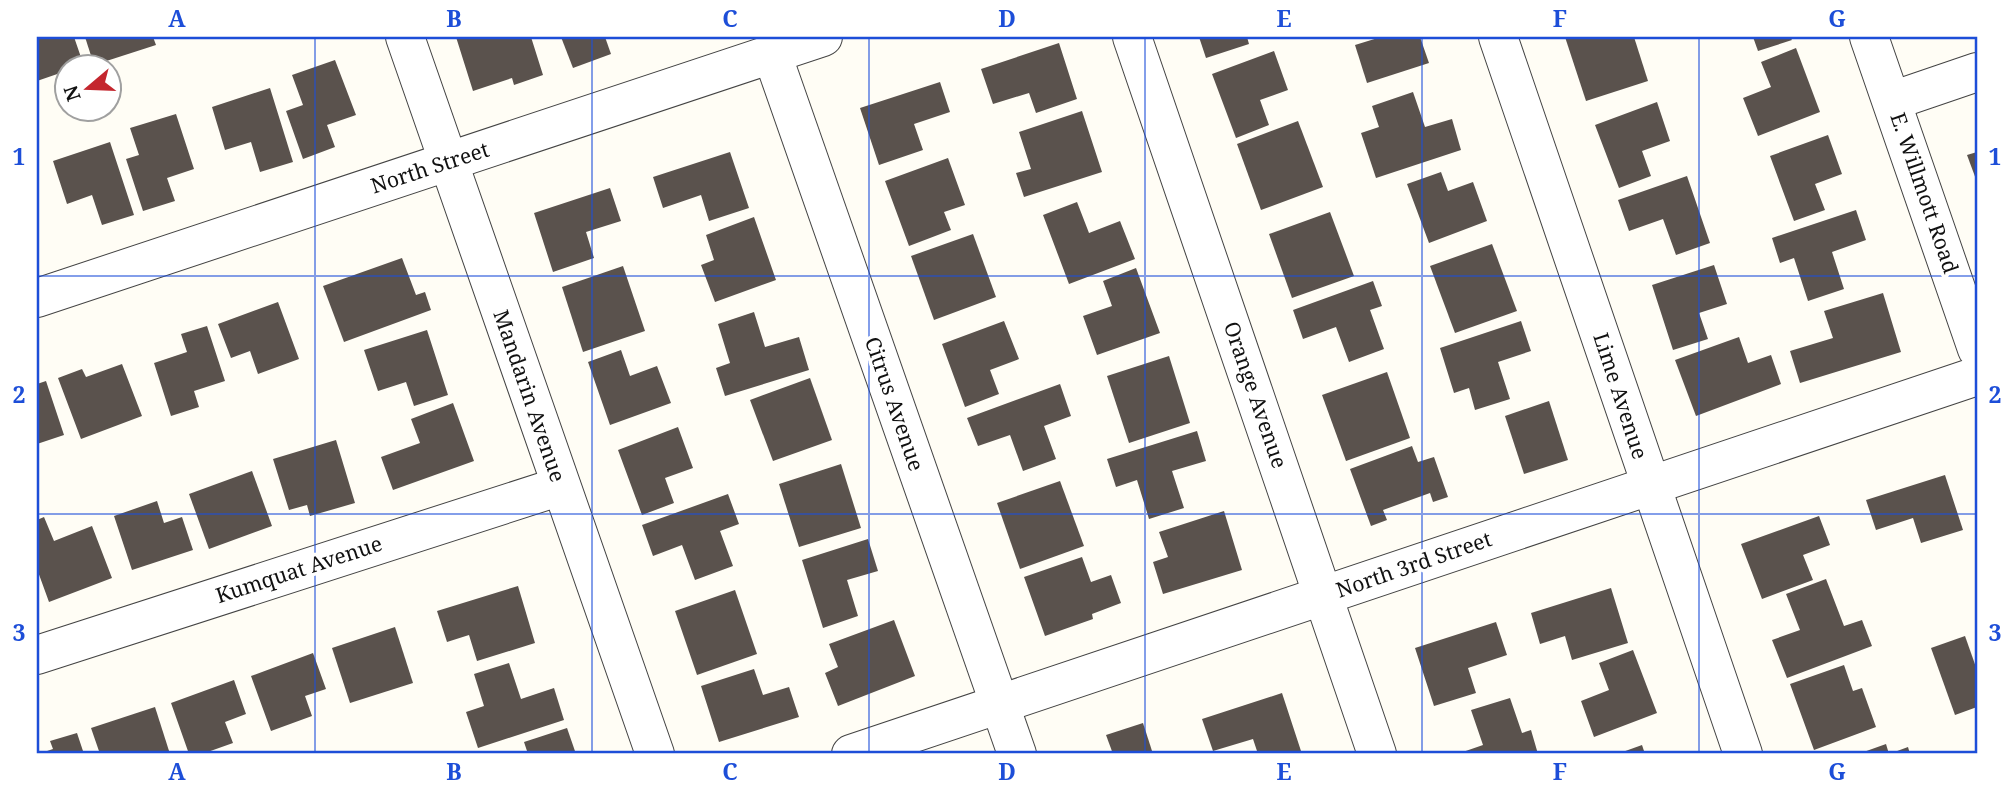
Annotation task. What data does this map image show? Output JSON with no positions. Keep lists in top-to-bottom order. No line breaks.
{"streets":{"street":["North Street","E. Willmott Road","Orange Avenue","Mandarin Avenue","Lime Avenue","Citrus Avenue","North 3rd Street","Kumquat Avenue"]},"crossings":[["North Street","Mandarin Avenue"],["North Street","Citrus Avenue"],["Orange Avenue","North 3rd Street"],["Mandarin Avenue","Kumquat Avenue"],["Lime Avenue","North 3rd Street"],["Citrus Avenue","North 3rd Street"]],"north":"left","grid":{"columns":["A","B","C","D","E","F","G"],"rows":["1","2","3"]}}
